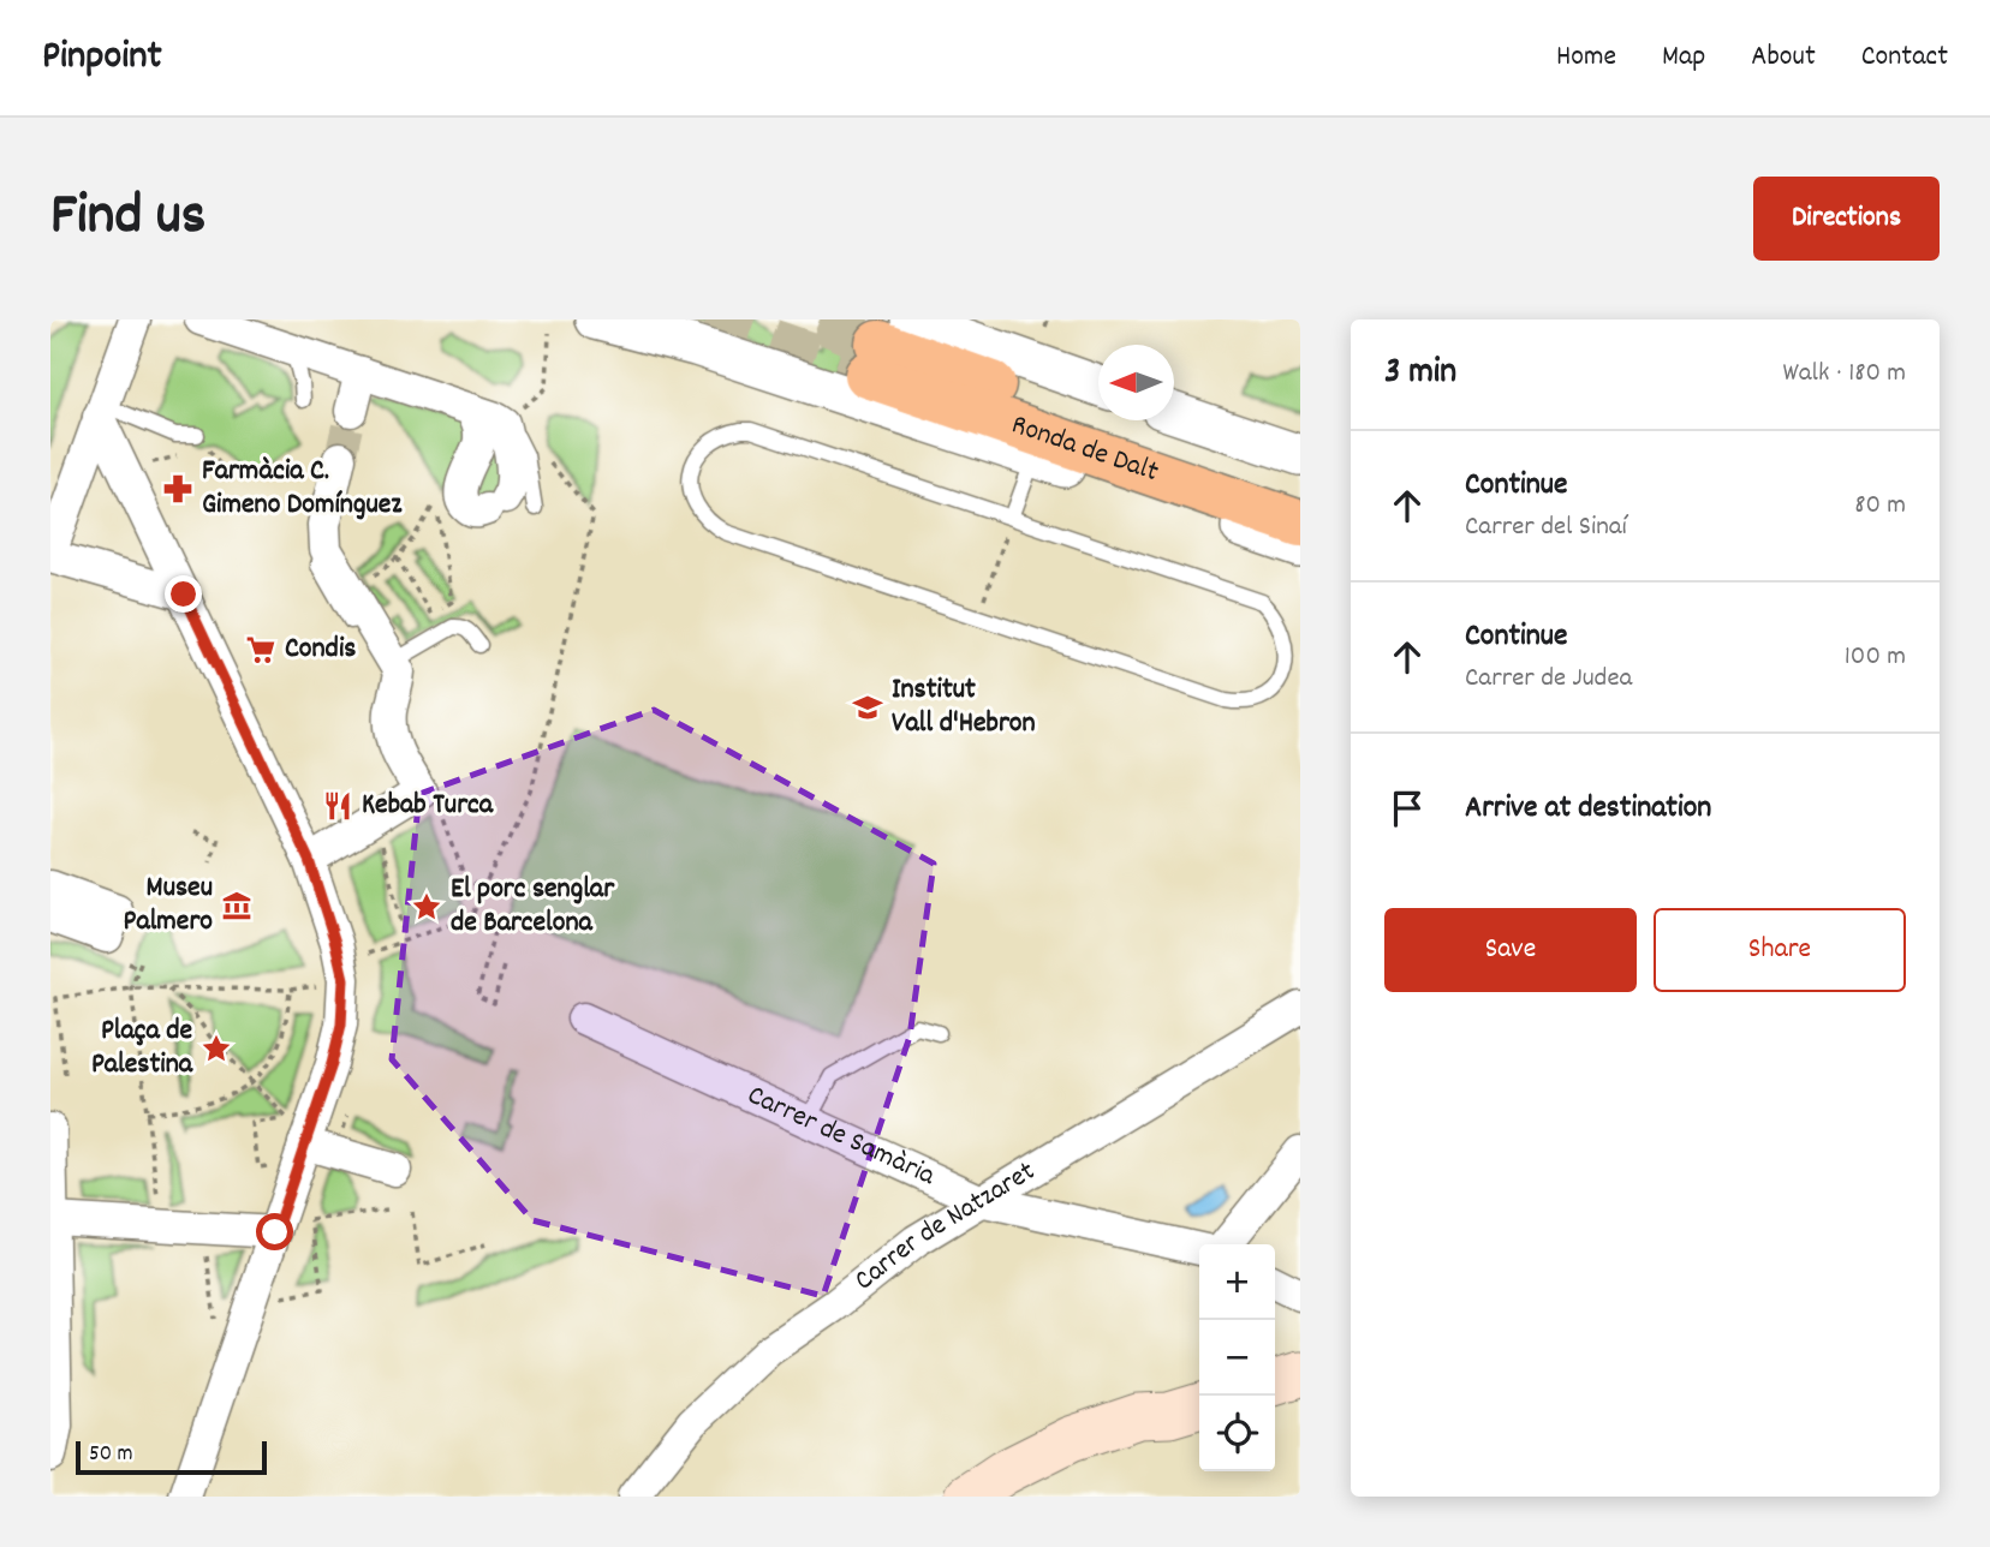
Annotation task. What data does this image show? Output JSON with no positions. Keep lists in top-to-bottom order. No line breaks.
{"streets":{"highway":["Ronda de Dalt"],"street":["Carrer de Samària","Carrer de Natzaret"]},"crossings":[["Carrer de Samària","Carrer de Natzaret"]],"places":{"pharmacy":["Farmàcia C. Gimeno Domínguez"],"supermarket":["Condis"],"school or university":["Institut Vall d'Hebron"],"restaurant":["Kebab Turca"],"museum":["Museu Palmero"],"place":["El porc senglar de Barcelona","Plaça de Palestina"]},"scale_bar":"50 m","north":"left","page":{"header":"Pinpoint","nav":["Home","Map","About","Contact"],"title":"Find us","buttons":["Directions",["Save","Share"]],"heading":["3 min","Walk · 180 m"],"list":[["Continue","Carrer del Sinaí","80 m"],["Continue","Carrer de Judea","100 m"],"Arrive at destination"],"map_buttons":["+","−"],"scale":"50 m"}}
